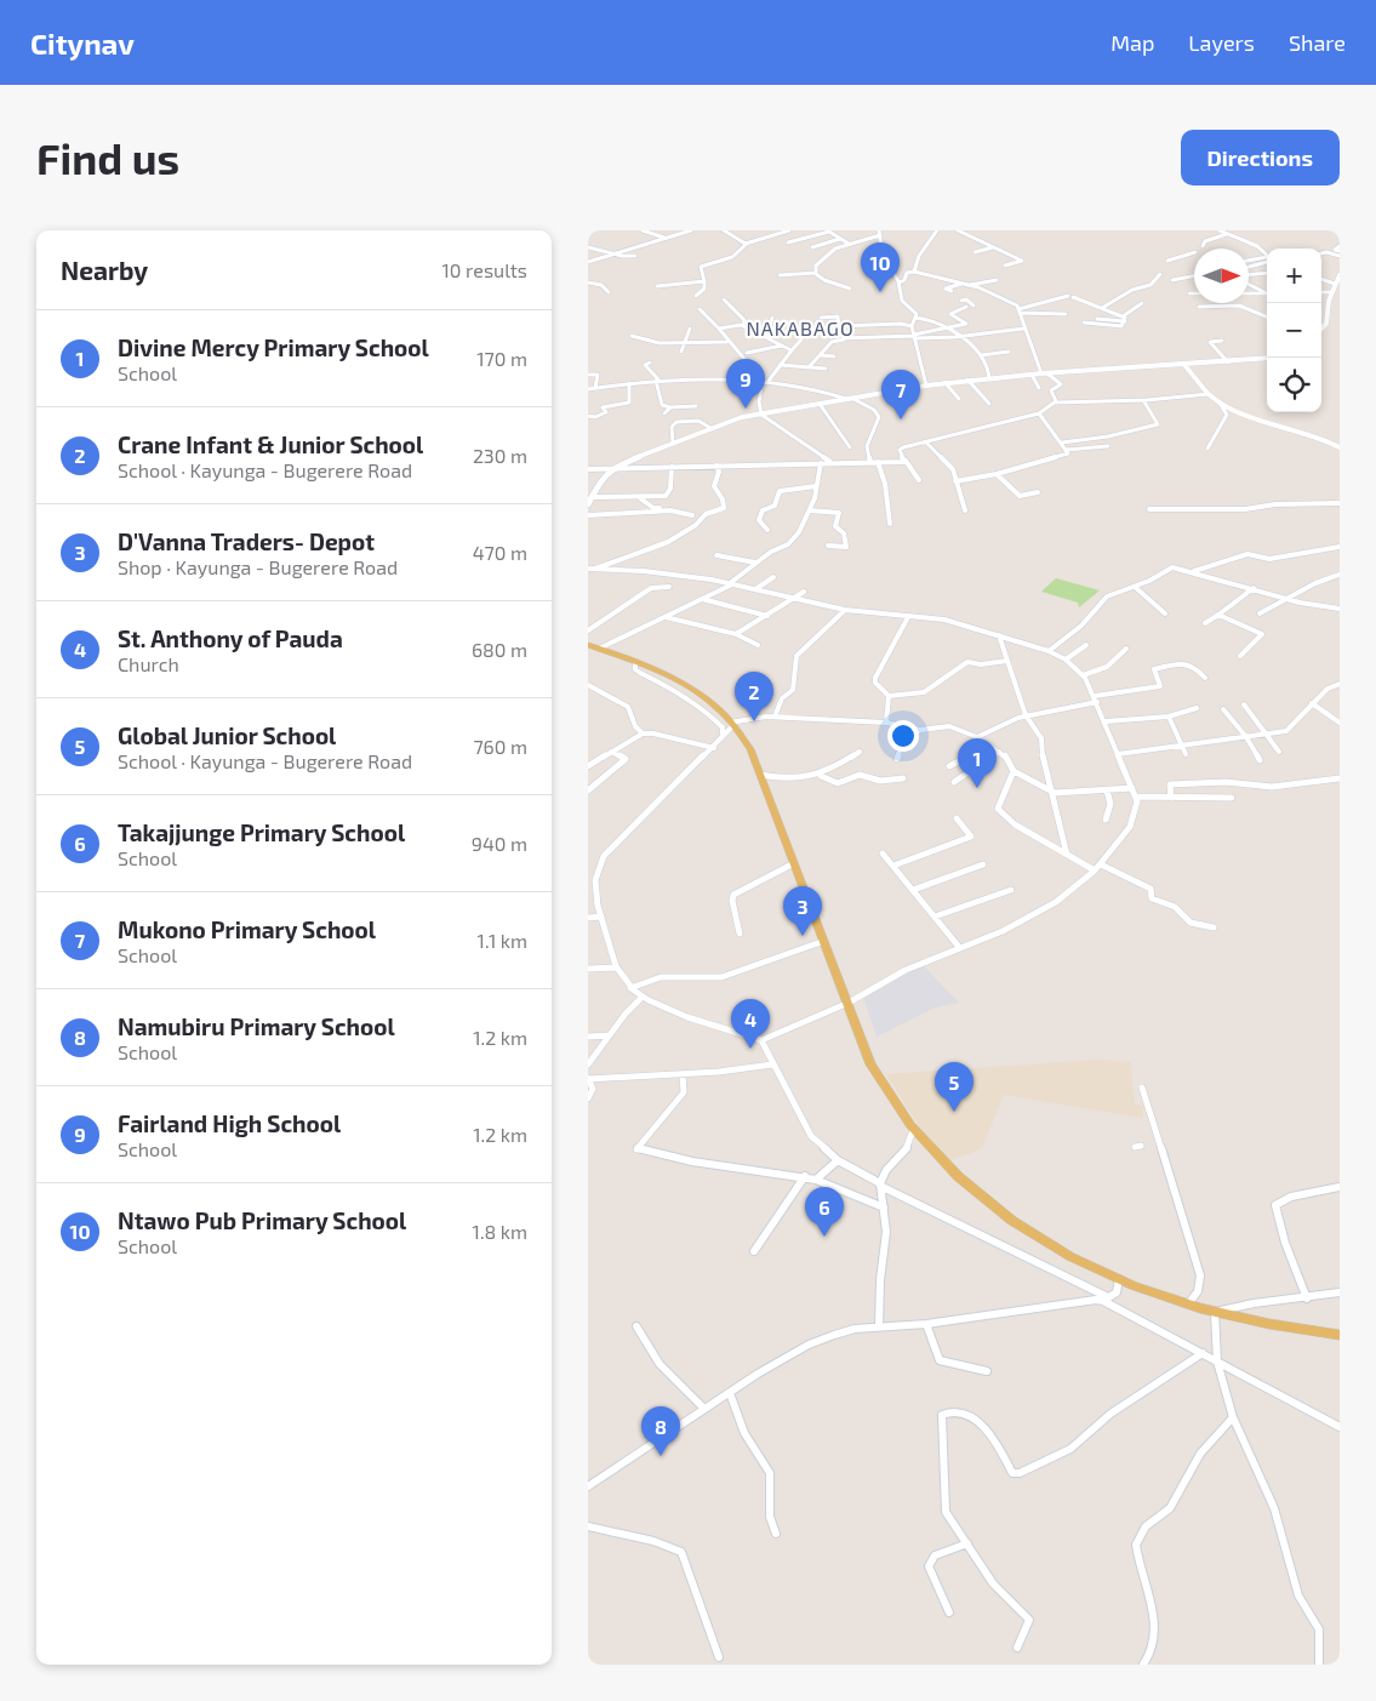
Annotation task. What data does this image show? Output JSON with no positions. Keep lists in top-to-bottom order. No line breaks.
{"districts":["NAKABAGO"],"north":"right","page":{"header":"Citynav","nav":["Map","Layers","Share"],"buttons":"Directions","title":"Find us","heading":["Nearby","10 results"],"pins":["10","9","7","2","1","3","4","5","6","8"],"map_buttons":["+","−"],"list":[{"mark":"1","name":"Divine Mercy Primary School","note":"School","value":"170 m"},{"mark":"2","name":"Crane Infant & Junior School","note":"School · Kayunga - Bugerere Road","value":"230 m"},{"mark":"3","name":"D'Vanna Traders- Depot","note":"Shop · Kayunga - Bugerere Road","value":"470 m"},{"mark":"4","name":"St. Anthony of Pauda","note":"Church","value":"680 m"},{"mark":"5","name":"Global Junior School","note":"School · Kayunga - Bugerere Road","value":"760 m"},{"mark":"6","name":"Takajjunge Primary School","note":"School","value":"940 m"},{"mark":"7","name":"Mukono Primary School","note":"School","value":"1.1 km"},{"mark":"8","name":"Namubiru Primary School","note":"School","value":"1.2 km"},{"mark":"9","name":"Fairland High School","note":"School","value":"1.2 km"},{"mark":"10","name":"Ntawo Pub Primary School","note":"School","value":"1.8 km"}]}}
